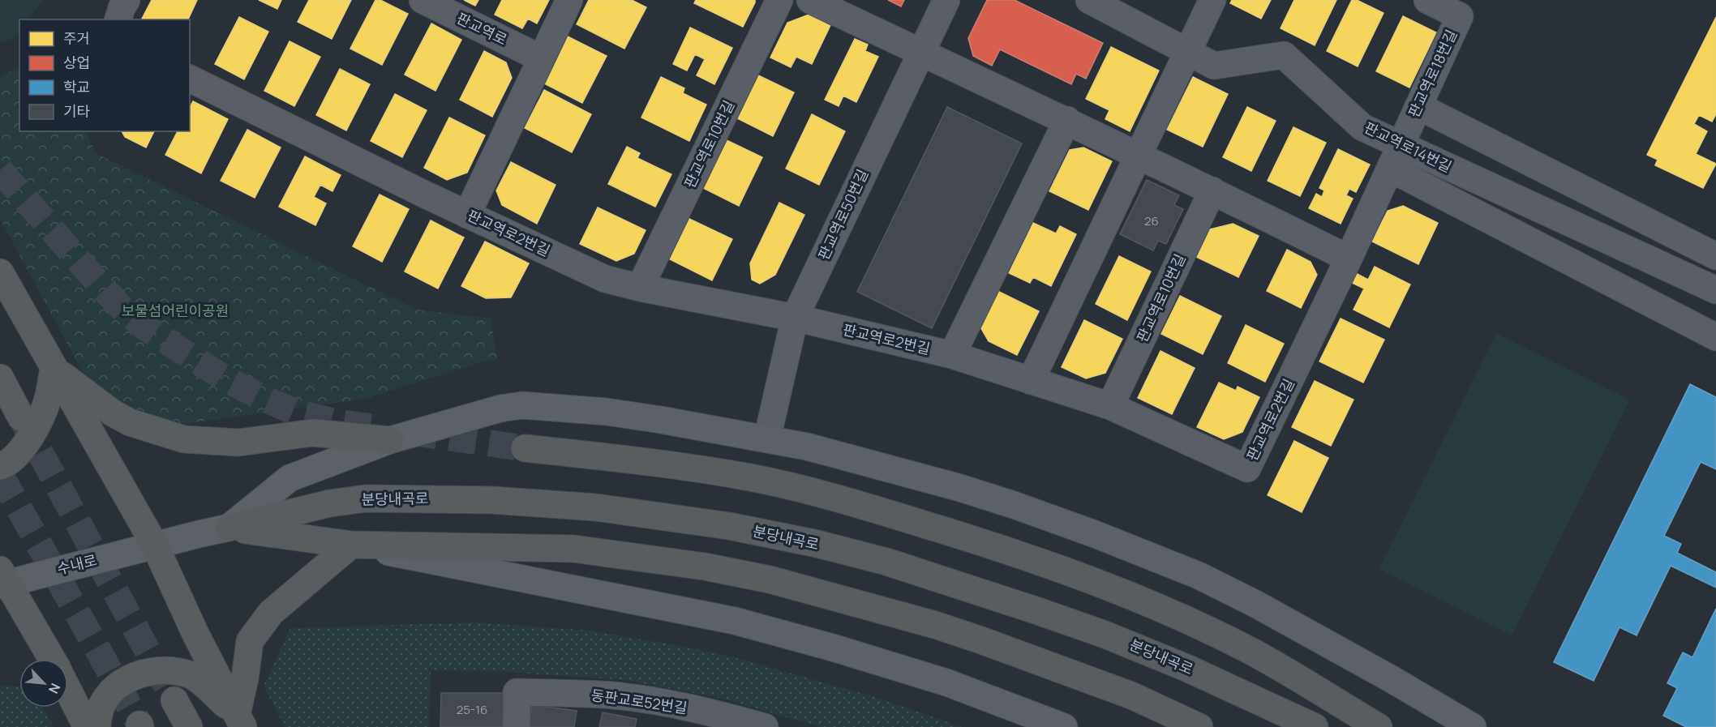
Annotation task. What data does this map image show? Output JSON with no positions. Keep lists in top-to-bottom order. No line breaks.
{"streets":{"highway":["분당내곡로"],"main road":["수내로"],"street":["판교역로","판교역로18번길","판교역로10번길","판교역로14번길","판교역로50번길","판교역로2번길","동판교로52번길"]},"crossings":[["판교역로18번길","판교역로14번길"],["판교역로18번길","판교역로2번길"],["판교역로10번길","판교역로2번길"],["판교역로14번길","판교역로2번길"],["판교역로50번길","판교역로2번길"],["분당내곡로","수내로"]],"parks":["보물섬어린이공원"],"house_numbers":["26","25-16"],"legend":["주거","상업","학교","기타"],"north":"bottom right"}
